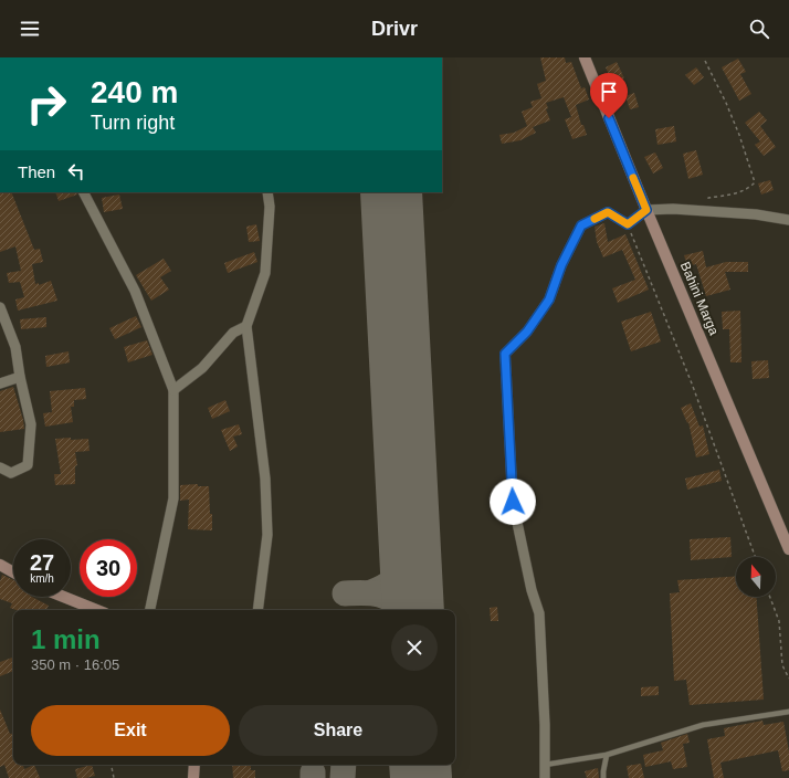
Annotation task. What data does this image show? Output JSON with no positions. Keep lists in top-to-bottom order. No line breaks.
{"streets":{"street":["Bahini Marga"]},"north":"top","page":{"header":"Drivr","turn":["240 m","Turn right"],"then":"Then","speed":"27 km/h","limit":"30","heading":["1 min","350 m · 16:05"],"buttons":["Exit","Share"]}}
